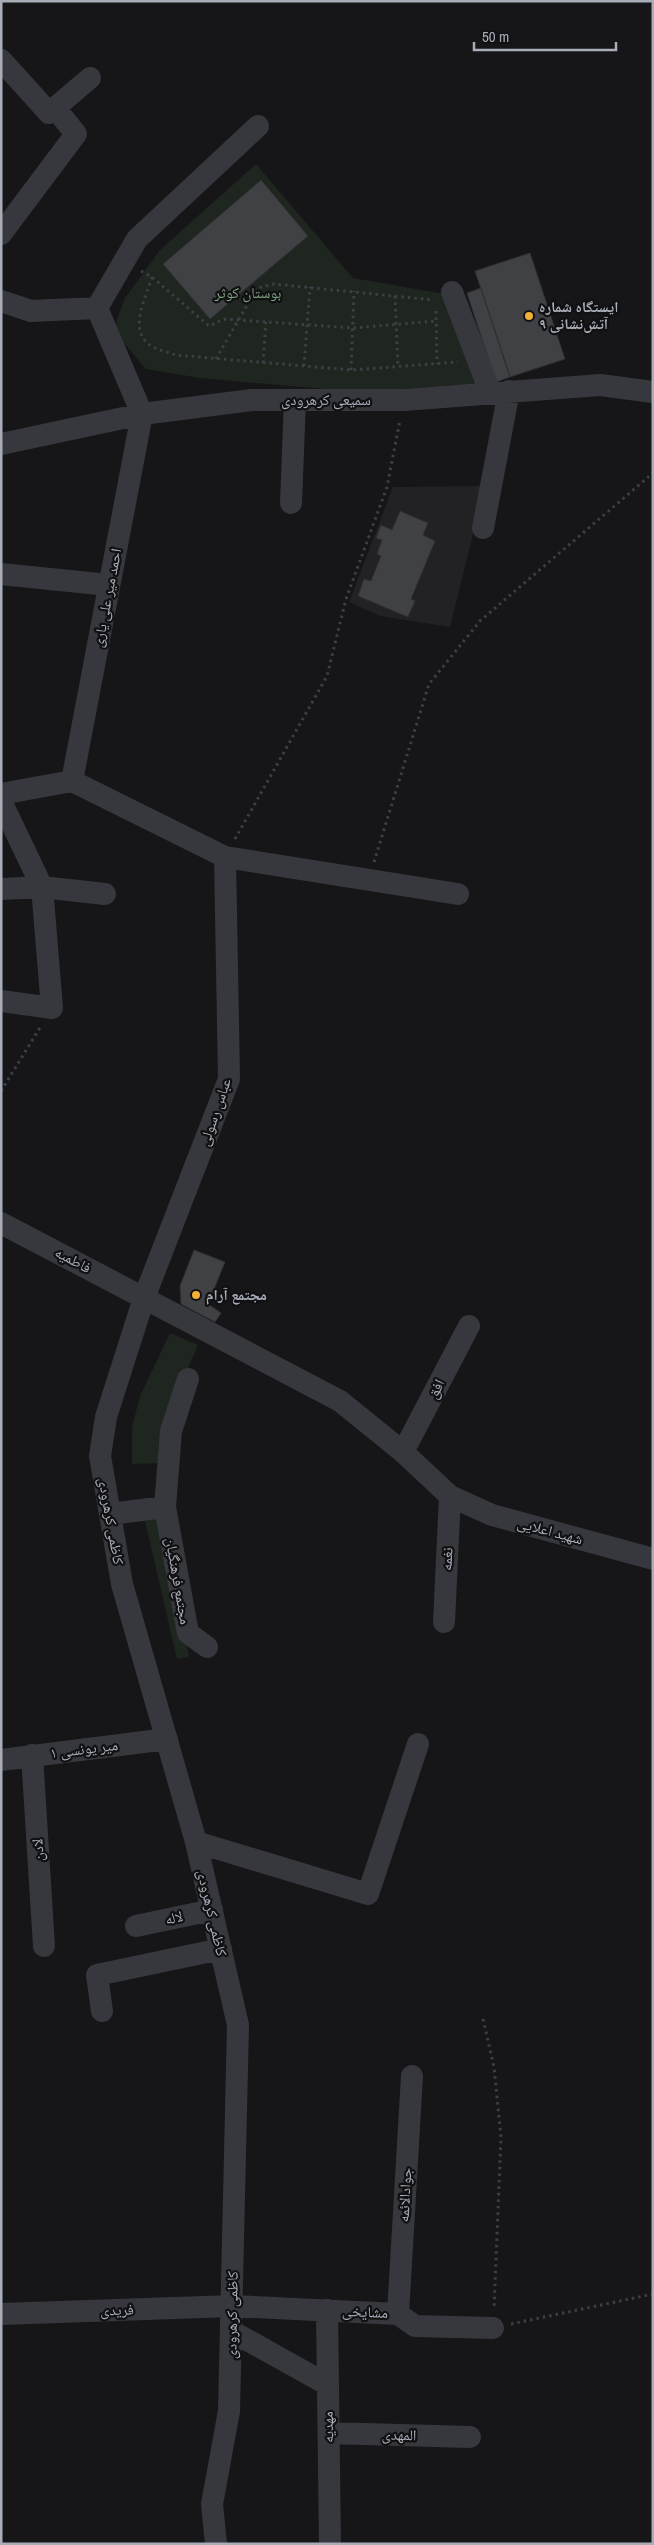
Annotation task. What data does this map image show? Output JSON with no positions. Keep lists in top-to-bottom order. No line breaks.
{"streets":{"street":["سمیعی کرهرودی","احمد میر علی یاری","عباس رسولی","فاطمیه","افق","کاظمی کرهرودی","شهید اعلایی","نغمه","مجتمع فرهنگیان","میر یونسی ۱","لادن","لاله","جوادالائمه","فریدی","مشایخی","مهدیه","المهدی"]},"crossings":[["سمیعی کرهرودی","احمد میر علی یاری"],["عباس رسولی","فاطمیه"],["عباس رسولی","کاظمی کرهرودی"],["فاطمیه","افق"],["فاطمیه","کاظمی کرهرودی"],["فاطمیه","شهید اعلایی"],["افق","شهید اعلایی"],["کاظمی کرهرودی","میر یونسی ۱"],["کاظمی کرهرودی","لاله"],["کاظمی کرهرودی","فریدی"],["کاظمی کرهرودی","مشایخی"],["شهید اعلایی","نغمه"],["میر یونسی ۱","لادن"],["جوادالائمه","مشایخی"],["فریدی","مشایخی"],["مشایخی","مهدیه"],["مهدیه","المهدی"]],"parks":["بوستان کوثر"],"places":["ایستگاه شماره ۹ آتش‌نشانی","مجتمع آرام"],"scale_bar":"50 m"}
